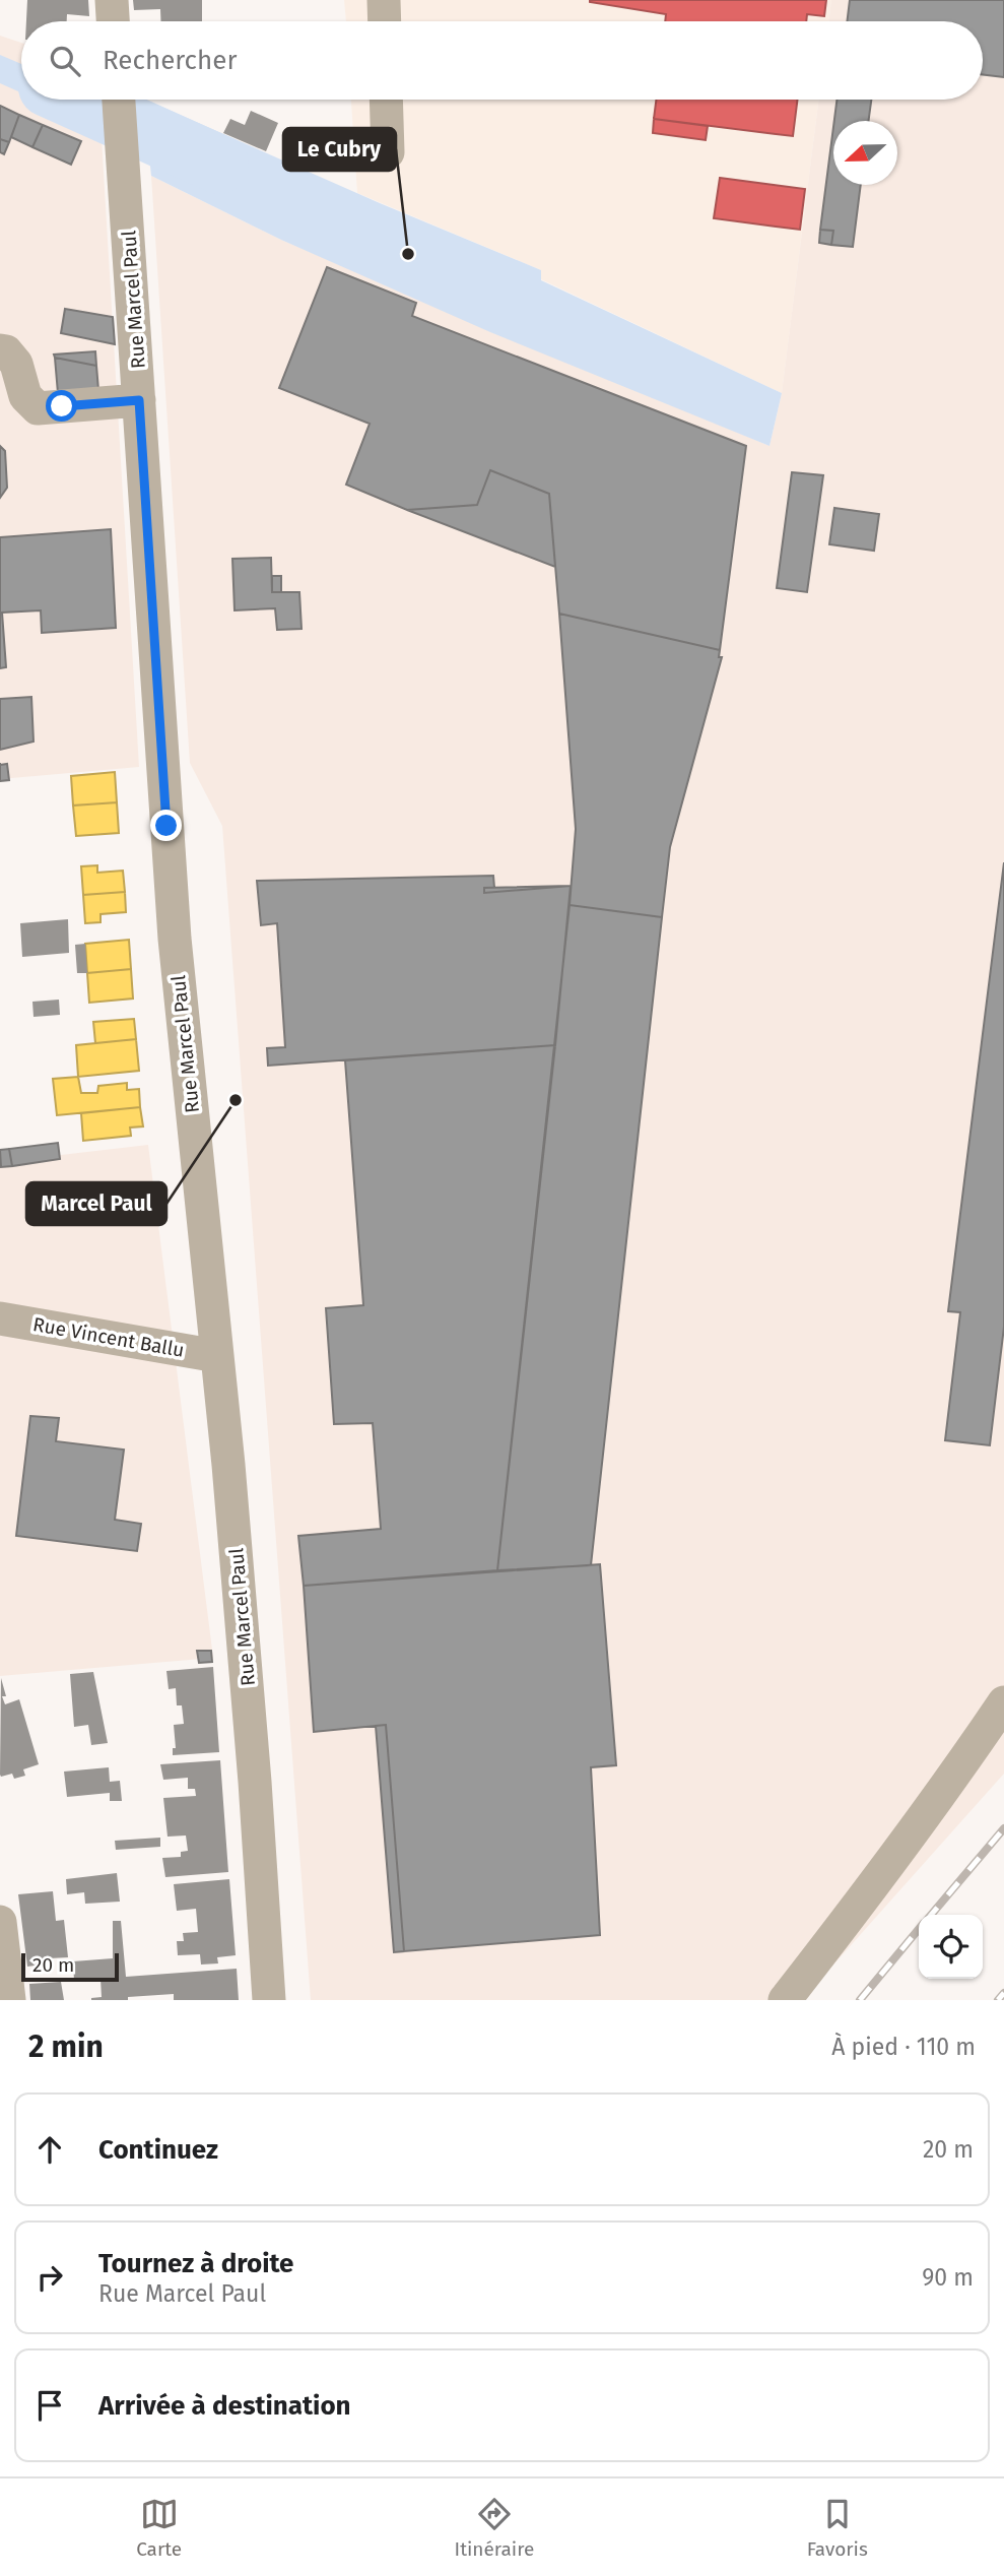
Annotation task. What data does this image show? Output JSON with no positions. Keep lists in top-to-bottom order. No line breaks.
{"streets":{"street":["Rue Marcel Paul","Rue Vincent Ballu"]},"crossings":[["Rue Marcel Paul","Rue Vincent Ballu"]],"places":["Le Cubry","Marcel Paul"],"scale_bar":"20 m","north":"left","page":{"search":"Rechercher","scale":"20 m","heading":["2 min","À pied · 110 m"],"list":[["Continuez","20 m"],["Tournez à droite","Rue Marcel Paul","90 m"],"Arrivée à destination"],"nav":["Carte","Itinéraire","Favoris"]}}
